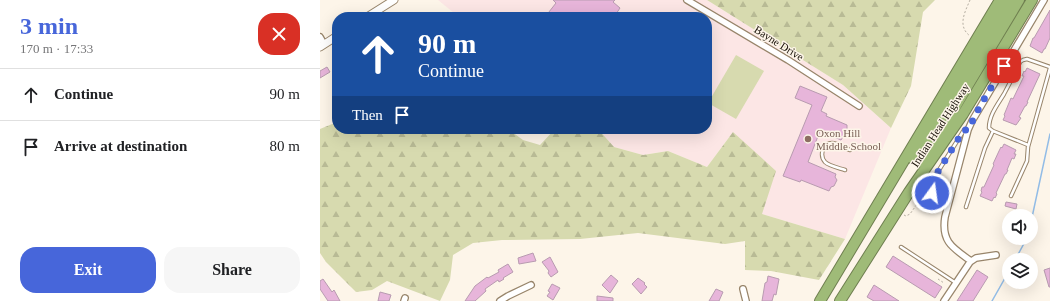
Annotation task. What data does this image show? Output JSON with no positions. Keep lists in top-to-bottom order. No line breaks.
{"streets":{"highway":["Indian Head Highway"],"street":["Bayne Drive"]},"places":["Oxon Hill Middle School"],"page":{"heading":["3 min","170 m · 17:33"],"turn":["90 m","Continue"],"list":[{"name":"Continue","value":"90 m"},{"name":"Arrive at destination","value":"80 m"}],"then":"Then","buttons":["Exit","Share"]}}
